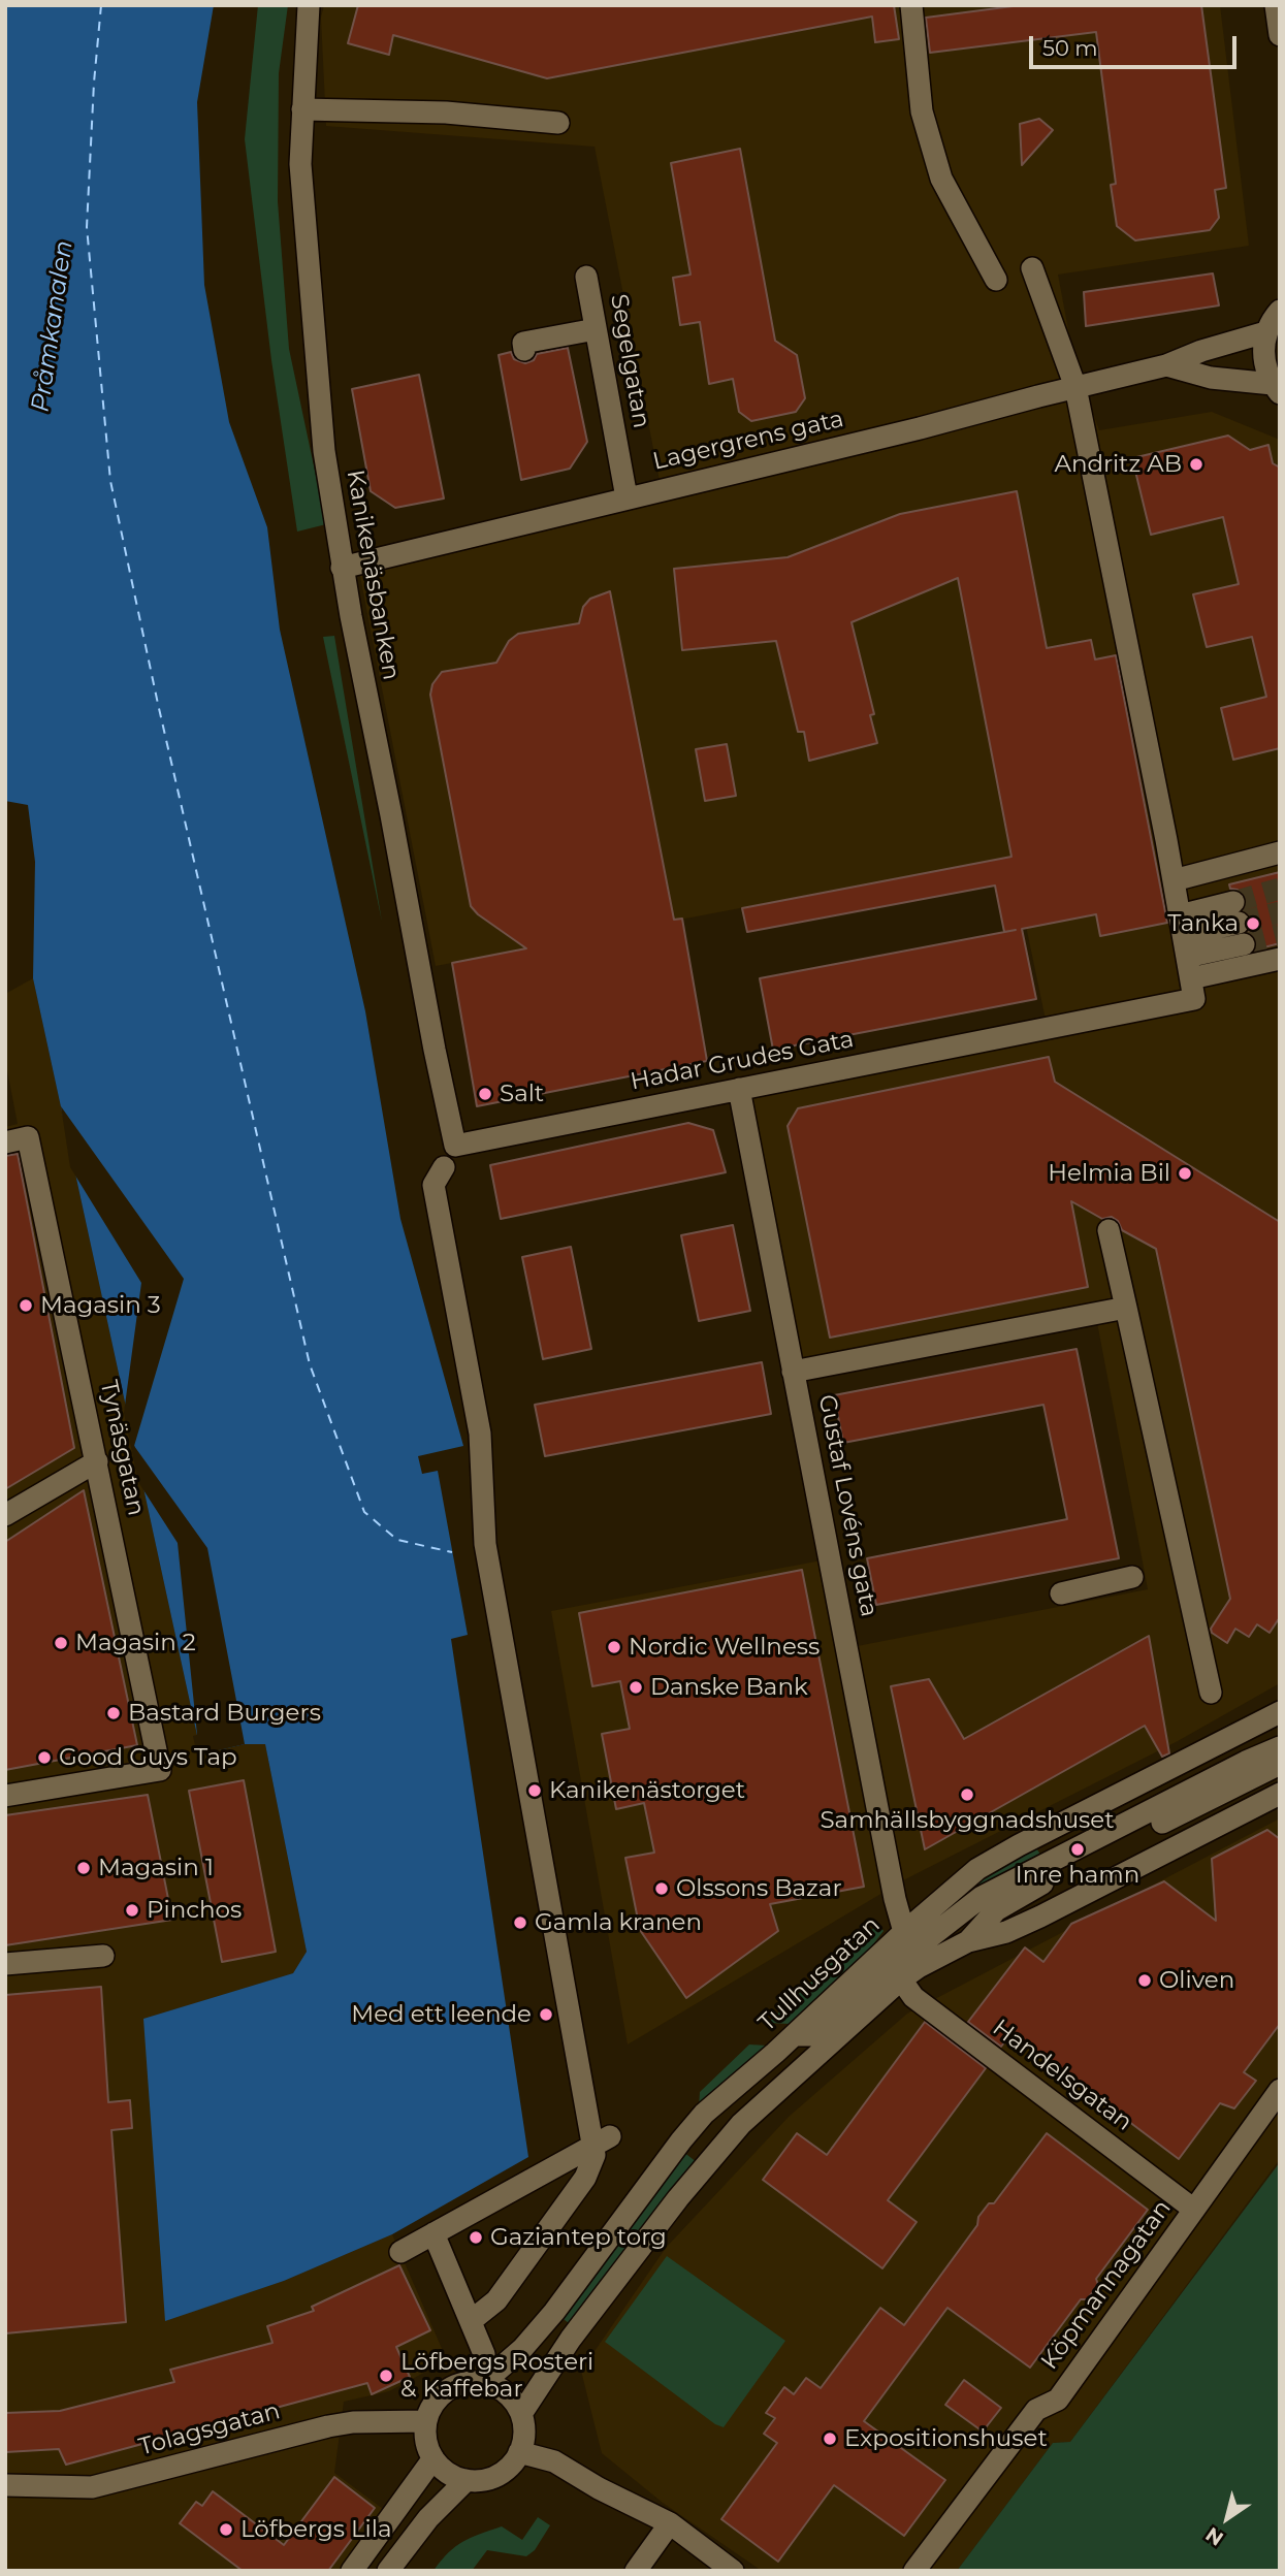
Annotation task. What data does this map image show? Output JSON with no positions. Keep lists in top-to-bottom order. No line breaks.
{"streets":{"street":["Segelgatan","Lagergrens gata","Kanikenäsbanken","Hadar Grudes Gata","Tynäsgatan","Gustaf Lovéns gata","Tullhusgatan","Handelsgatan","Köpmannagatan","Tolagsgatan"]},"crossings":[["Segelgatan","Lagergrens gata"],["Lagergrens gata","Kanikenäsbanken"],["Kanikenäsbanken","Hadar Grudes Gata"],["Hadar Grudes Gata","Gustaf Lovéns gata"],["Gustaf Lovéns gata","Tullhusgatan"],["Tullhusgatan","Tolagsgatan"],["Handelsgatan","Köpmannagatan"]],"water":["Pråmkanalen"],"places":["Andritz AB","Tanka","Salt","Helmia Bil","Magasin 3","Magasin 2","Nordic Wellness","Danske Bank","Bastard Burgers","Good Guys Tap","Kanikenästorget","Samhällsbyggnadshuset","Inre hamn","Magasin 1","Olssons Bazar","Pinchos","Gamla kranen","Oliven","Med ett leende","Gaziantep torg","Löfbergs Rosteri & Kaffebar","Expositionshuset","Löfbergs Lila"],"scale_bar":"50 m","north":"bottom left"}
